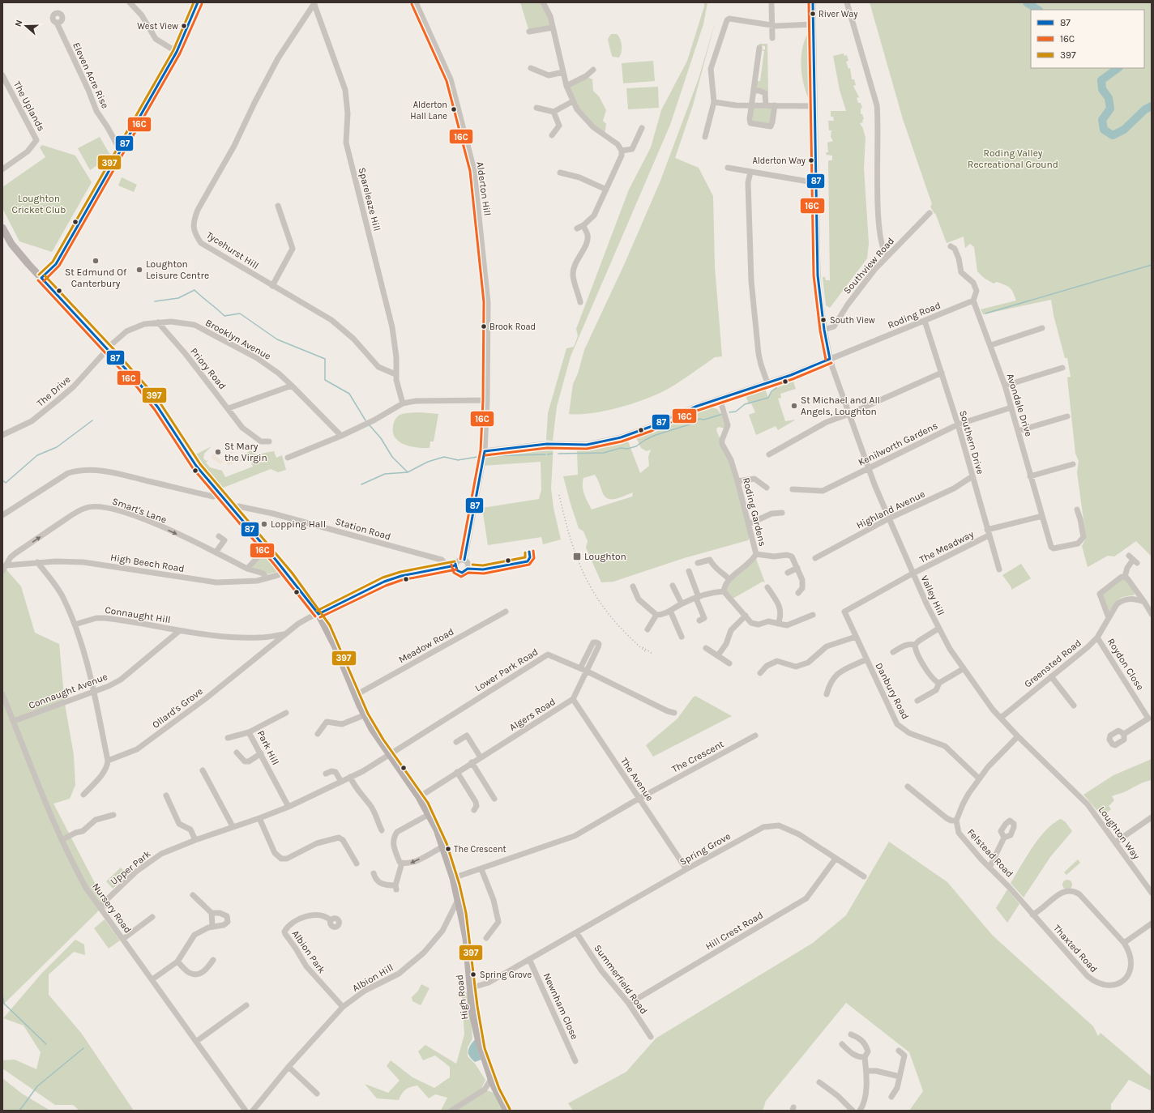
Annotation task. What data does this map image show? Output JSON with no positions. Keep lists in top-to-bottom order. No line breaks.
{"streets":{"main road":["High Road"],"street":["Eleven Acre Rise","The Uplands","Alderton Hill","Spareleaze Hill","Tycehurst Hill","Southview Road","Roding Road","Brooklyn Avenue","Priory Road","The Drive","Avondale Drive","Southern Drive","Kenilworth Gardens","Highland Avenue","Smart's Lane","Roding Gardens","Station Road","The Meadway","High Beech Road","Valley Hill","Connaught Hill","Meadow Road","Greensted Road","Roydon Close","Lower Park Road","Connaught Avenue","Danbury Road","Ollard's Grove","Algers Road","Park Hill","The Crescent","The Avenue","Loughton Way","Spring Grove","Felstead Road","Upper Park","Nursery Road","Hill Crest Road","Thaxted Road","Albion Park","Albion Hill","Summerfield Road","Newnham Close"]},"crossings":[["Alderton Hill","Roding Road"],["Alderton Hill","Station Road"],["Spareleaze Hill","Tycehurst Hill"],["Southview Road","Valley Hill"],["Roding Road","Avondale Drive"],["Roding Road","Southern Drive"],["Roding Road","Roding Gardens"],["Roding Road","Valley Hill"],["Brooklyn Avenue","Priory Road"],["Brooklyn Avenue","The Drive"],["Brooklyn Avenue","High Road"],["The Drive","High Road"],["Avondale Drive","Kenilworth Gardens"],["Avondale Drive","The Meadway"],["Southern Drive","Kenilworth Gardens"],["Southern Drive","Highland Avenue"],["Southern Drive","The Meadway"],["Kenilworth Gardens","Valley Hill"],["Highland Avenue","Valley Hill"],["Smart's Lane","High Beech Road"],["Station Road","High Road"],["The Meadway","Valley Hill"],["The Meadway","Danbury Road"],["High Beech Road","High Road"],["Valley Hill","Greensted Road"],["Valley Hill","Loughton Way"],["Connaught Hill","Connaught Avenue"],["Meadow Road","High Road"],["Greensted Road","Roydon Close"],["Lower Park Road","Upper Park"],["Lower Park Road","High Road"],["Connaught Avenue","Nursery Road"],["Algers Road","The Avenue"],["Algers Road","High Road"],["Park Hill","Upper Park"],["The Crescent","The Avenue"],["The Crescent","High Road"],["The Avenue","Spring Grove"],["Spring Grove","Hill Crest Road"],["Spring Grove","Summerfield Road"],["Spring Grove","High Road"],["Spring Grove","Newnham Close"],["Felstead Road","Thaxted Road"],["Upper Park","Nursery Road"],["Upper Park","High Road"],["Hill Crest Road","Summerfield Road"],["Albion Park","Albion Hill"],["Albion Hill","High Road"]],"parks":["Roding Valley Recreational Ground","Loughton Cricket Club"],"places":{"other":["River Way","West View","Alderton Hall Lane","Alderton Way","St Edmund Of Canterbury","Loughton Leisure Centre","South View","Brook Road","St Michael and All Angels, Loughton","St Mary the Virgin","Lopping Hall","The Crescent","Spring Grove"],"transit":["Loughton"]},"lines":["transit line 87","transit line 16C","transit line 397"],"legend":["87","16C","397"],"north":"left"}
